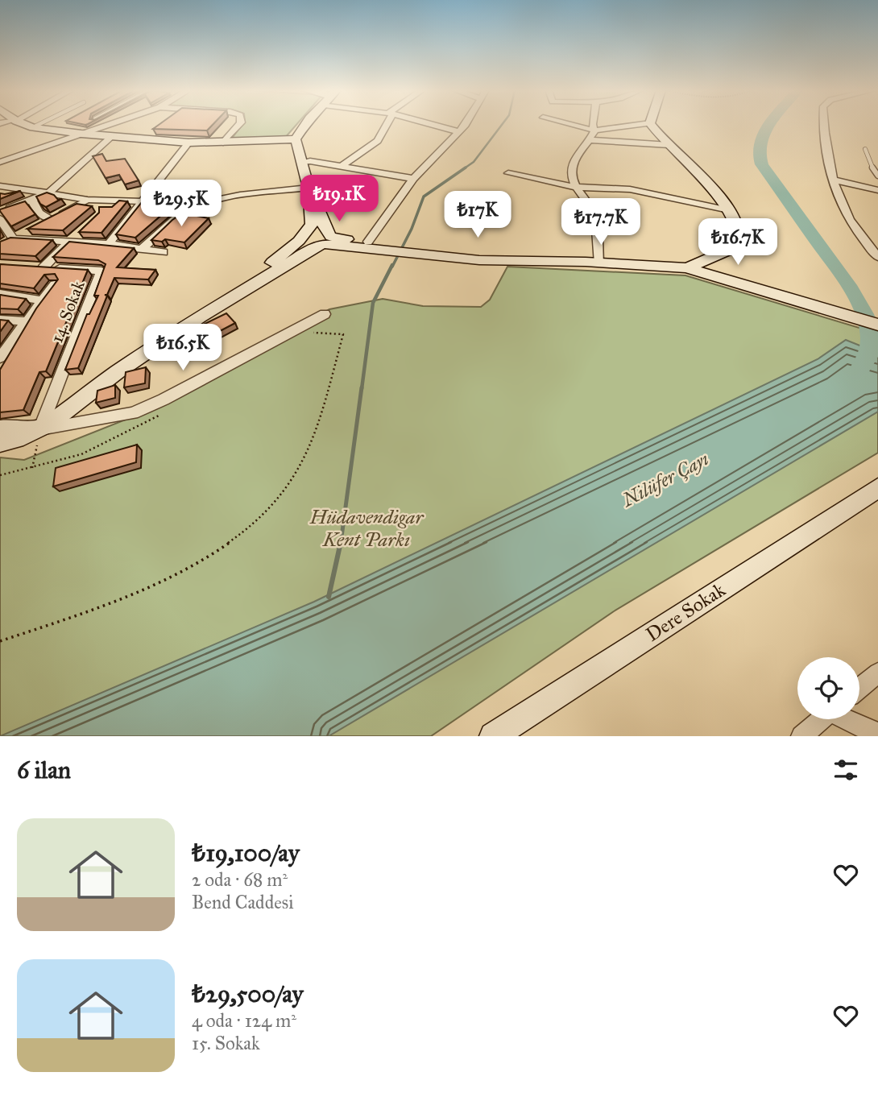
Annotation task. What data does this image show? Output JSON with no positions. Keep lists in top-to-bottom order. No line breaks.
{"streets":{"main road":["Dere Sokak"],"street":["14. Sokak"]},"water":["Nilüfer Çayı"],"parks":["Hüdavendigar Kent Parkı"],"page":{"price":["₺19.1K","₺29.5K","₺17K","₺17.7K","₺16.7K","₺16.5K"],"heading":"6 ilan","list":[{"name":"₺19,100/ay","note":"2 oda · 68 m² · Bend Caddesi"},{"name":"₺29,500/ay","note":"4 oda · 124 m² · 15. Sokak"}]}}
